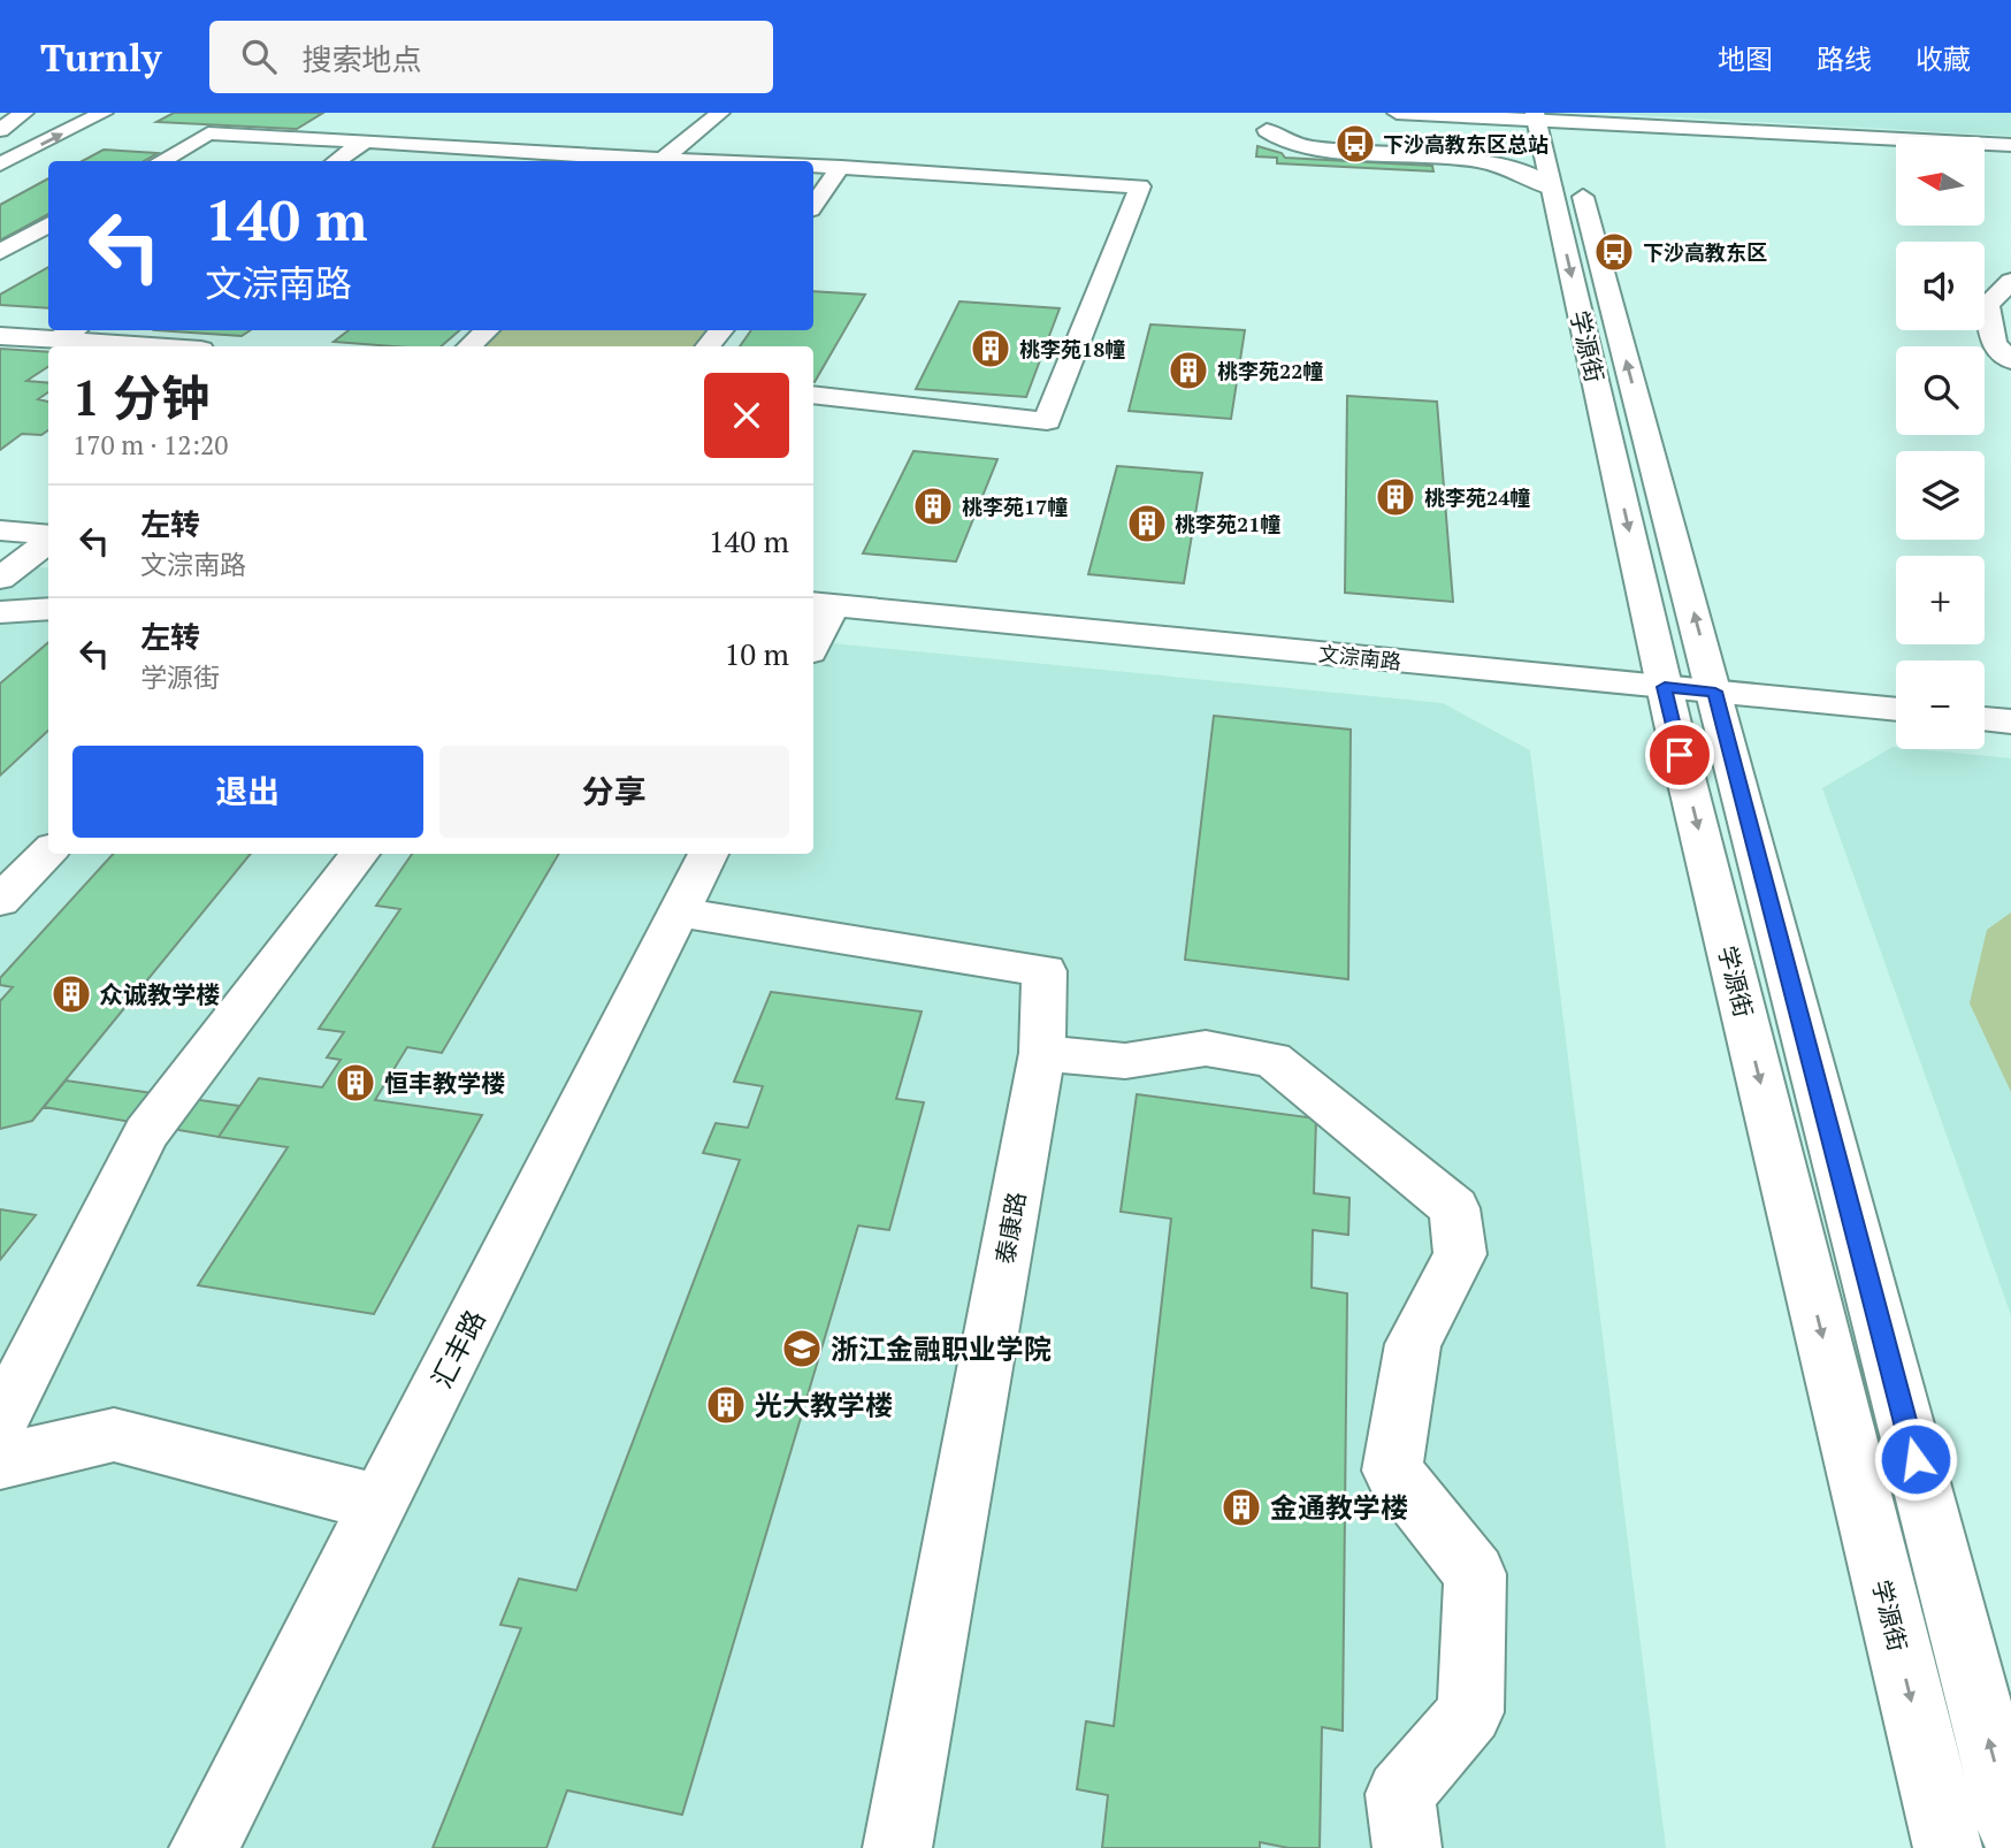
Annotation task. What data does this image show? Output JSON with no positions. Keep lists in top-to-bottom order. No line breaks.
{"streets":{"main road":["学源街","文淙南路","泰康路","汇丰路"]},"crossings":[["学源街","文淙南路"],["泰康路","汇丰路"]],"places":{"bus stop":["下沙高教东区总站","下沙高教东区"],"building":["桃李苑18幢","桃李苑22幢","桃李苑24幢","桃李苑17幢","桃李苑21幢","众诚教学楼","恒丰教学楼","光大教学楼","金通教学楼"],"school or university":["浙江金融职业学院"]},"north":"left","page":{"header":"Turnly","search":"搜索地点","nav":["地图","路线","收藏"],"map_buttons":["+","−"],"turn":["140 m","文淙南路"],"heading":["1 分钟","170 m · 12:20"],"list":[{"name":"左转","note":"文淙南路","value":"140 m"},{"name":"左转","note":"学源街","value":"10 m"}],"buttons":["退出","分享"]}}
